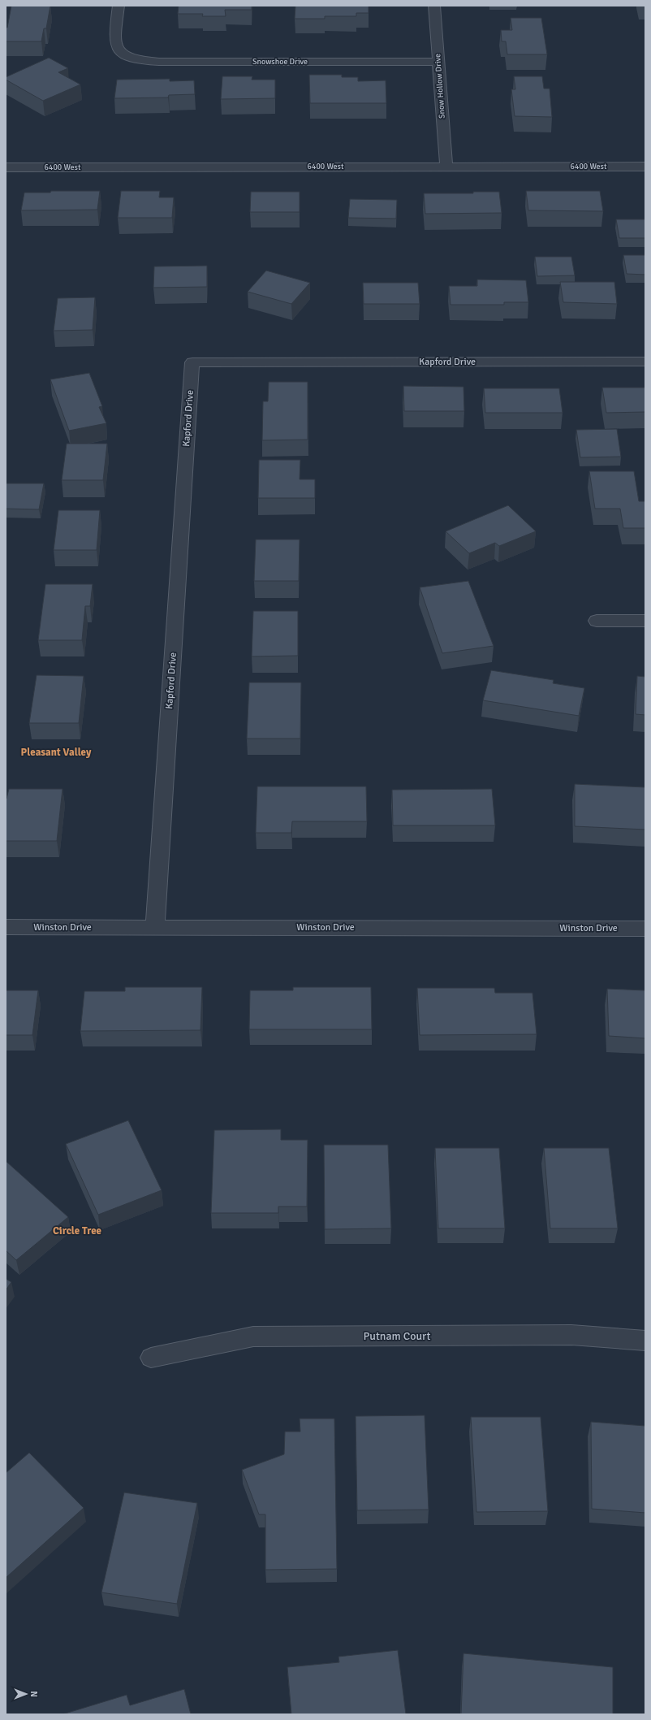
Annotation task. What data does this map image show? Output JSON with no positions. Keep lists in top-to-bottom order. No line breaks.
{"streets":{"street":["Snowshoe Drive","Snow Hollow Drive","6400 West","Kapford Drive","Winston Drive","Putnam Court"]},"crossings":[["Snowshoe Drive","Snow Hollow Drive"],["Snow Hollow Drive","6400 West"],["Kapford Drive","Winston Drive"]],"districts":["Pleasant Valley","Circle Tree"],"north":"right"}
